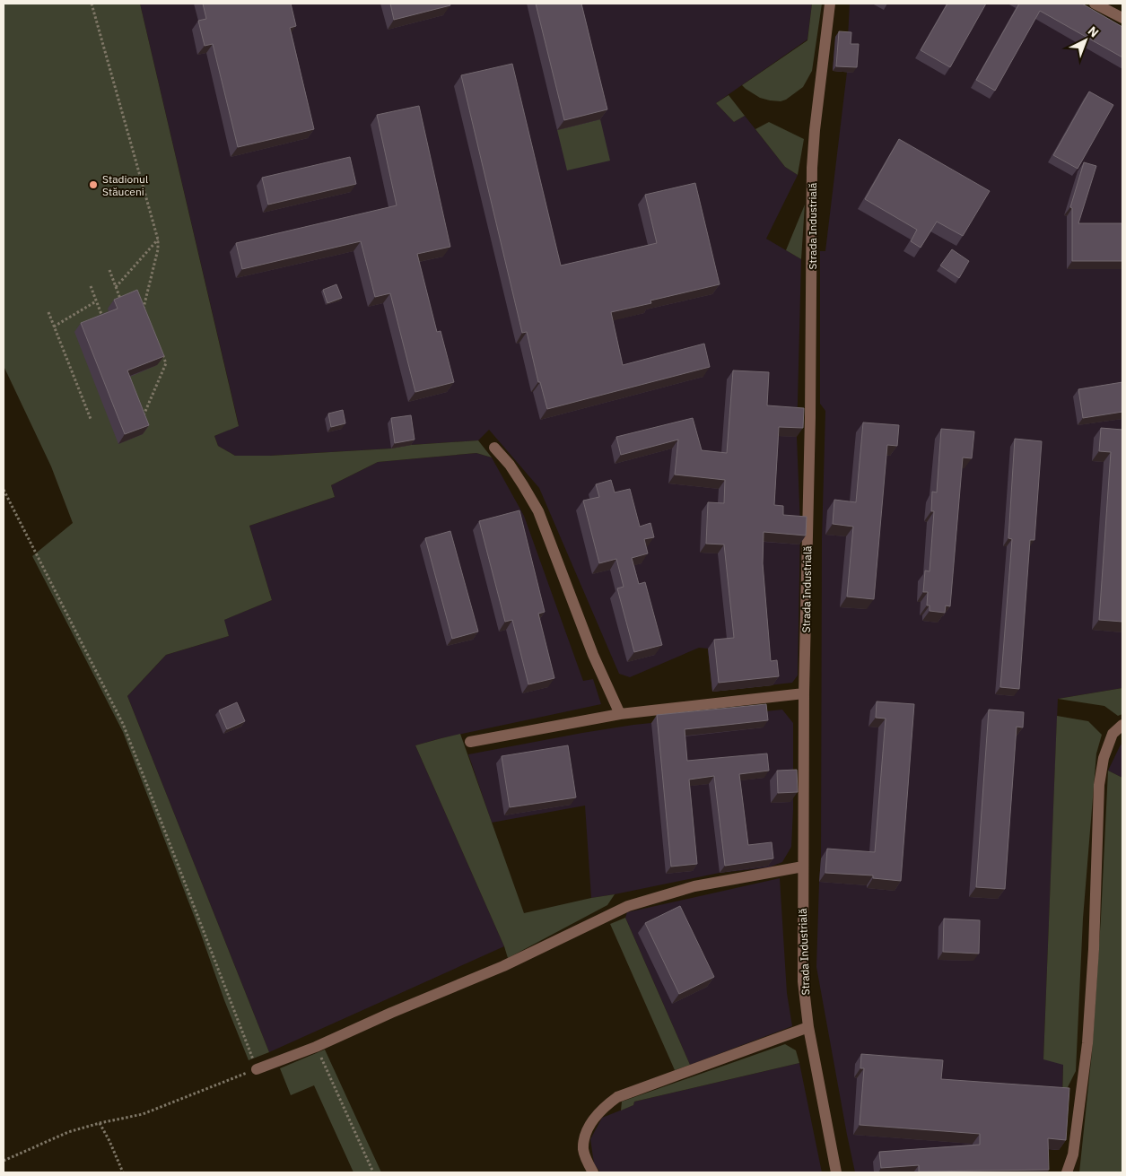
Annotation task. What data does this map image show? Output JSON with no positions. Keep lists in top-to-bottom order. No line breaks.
{"streets":{"street":["Strada Industrială"]},"places":["Stadionul Stăuceni"],"north":"top right"}
